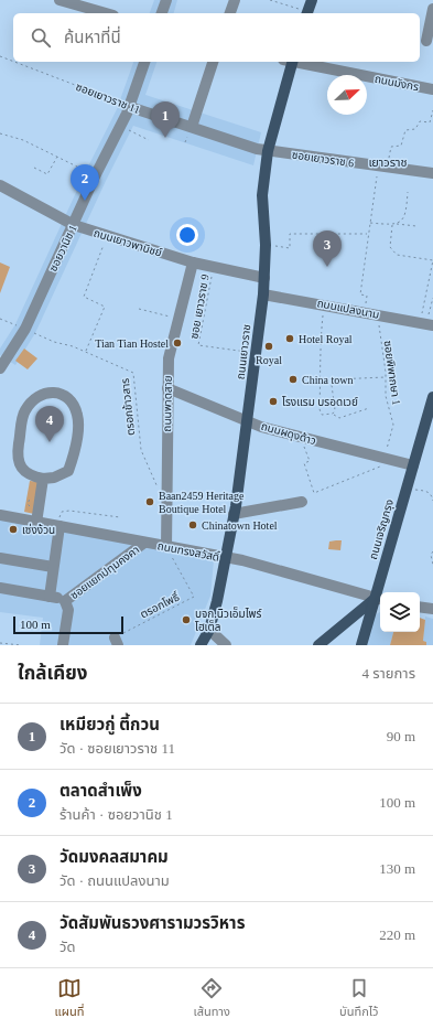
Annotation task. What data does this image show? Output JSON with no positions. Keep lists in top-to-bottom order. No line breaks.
{"streets":{"main road":["ถนนเยาวราช","ถนนเจริญกรุง"],"street":["ถนนมังกร","ซอยเยาวราช 11","ซอยเยาวราช 6","ถนนเยาวพานิชย์","ซอยวานิช 1","ถนนแปลงนาม","ถนนพาดสาย","ถนนผดุงด้าว","ถนนทรงสวัสดิ์","ซอยแยกปทุมคงคา"],"path":["ซอย เยาวราช 9","ซอยพิพากษา 1","ตรอกข้าวสาร","ตรอกโพธิ์"]},"crossings":[["ซอยเยาวราช 11","ซอยเยาวราช 6"],["ซอยเยาวราช 11","ซอยวานิช 1"],["ซอยเยาวราช 11","ถนนเยาวราช"],["ซอยเยาวราช 6","ถนนเยาวราช"],["ถนนเยาวพานิชย์","ซอยวานิช 1"],["ถนนเยาวพานิชย์","ซอย เยาวราช 9"],["ถนนเยาวพานิชย์","ถนนเยาวราช"],["ถนนเยาวพานิชย์","ถนนพาดสาย"],["ซอยวานิช 1","ตรอกข้าวสาร"],["ซอย เยาวราช 9","ถนนเยาวราช"],["ถนนแปลงนาม","ถนนเยาวราช"],["ถนนแปลงนาม","ซอยพิพากษา 1"],["ถนนเยาวราช","ถนนผดุงด้าว"],["ถนนเยาวราช","ถนนทรงสวัสดิ์"],["ซอยพิพากษา 1","ถนนผดุงด้าว"],["ถนนพาดสาย","ตรอกข้าวสาร"],["ถนนพาดสาย","ถนนผดุงด้าว"],["ถนนพาดสาย","ถนนทรงสวัสดิ์"],["ถนนพาดสาย","ตรอกโพธิ์"],["ถนนผดุงด้าว","ถนนเจริญกรุง"],["ถนนเจริญกรุง","ถนนทรงสวัสดิ์"],["ถนนทรงสวัสดิ์","ซอยแยกปทุมคงคา"],["ถนนทรงสวัสดิ์","ตรอกโพธิ์"]],"districts":["เยาวราช"],"places":["Hotel Royal","Tian Tian Hostel","Royal","China town","โรงแรม บรอดเวย์","Baan2459 Heritage Boutique Hotel","Chinatown Hotel","เซ่งง้วน","บจก.นิวเอ็มไพร์ โฮเต็ล"],"scale_bar":"100 m","north":"top right","page":{"search":"ค้นหาที่นี่","pins":["1","2","3","4"],"scale":"100 m","heading":["ใกล้เคียง","4 รายการ"],"list":[{"mark":"1","name":"เหมียวกู่ ตี้กวน","note":"วัด · ซอยเยาวราช 11","value":"90 m"},{"mark":"2","name":"ตลาดสำเพ็ง","note":"ร้านค้า · ซอยวานิช 1","value":"100 m"},{"mark":"3","name":"วัดมงคลสมาคม","note":"วัด · ถนนแปลงนาม","value":"130 m"},{"mark":"4","name":"วัดสัมพันธวงศารามวรวิหาร","note":"วัด","value":"220 m"}],"nav":["แผนที่","เส้นทาง","บันทึกไว้"]}}
